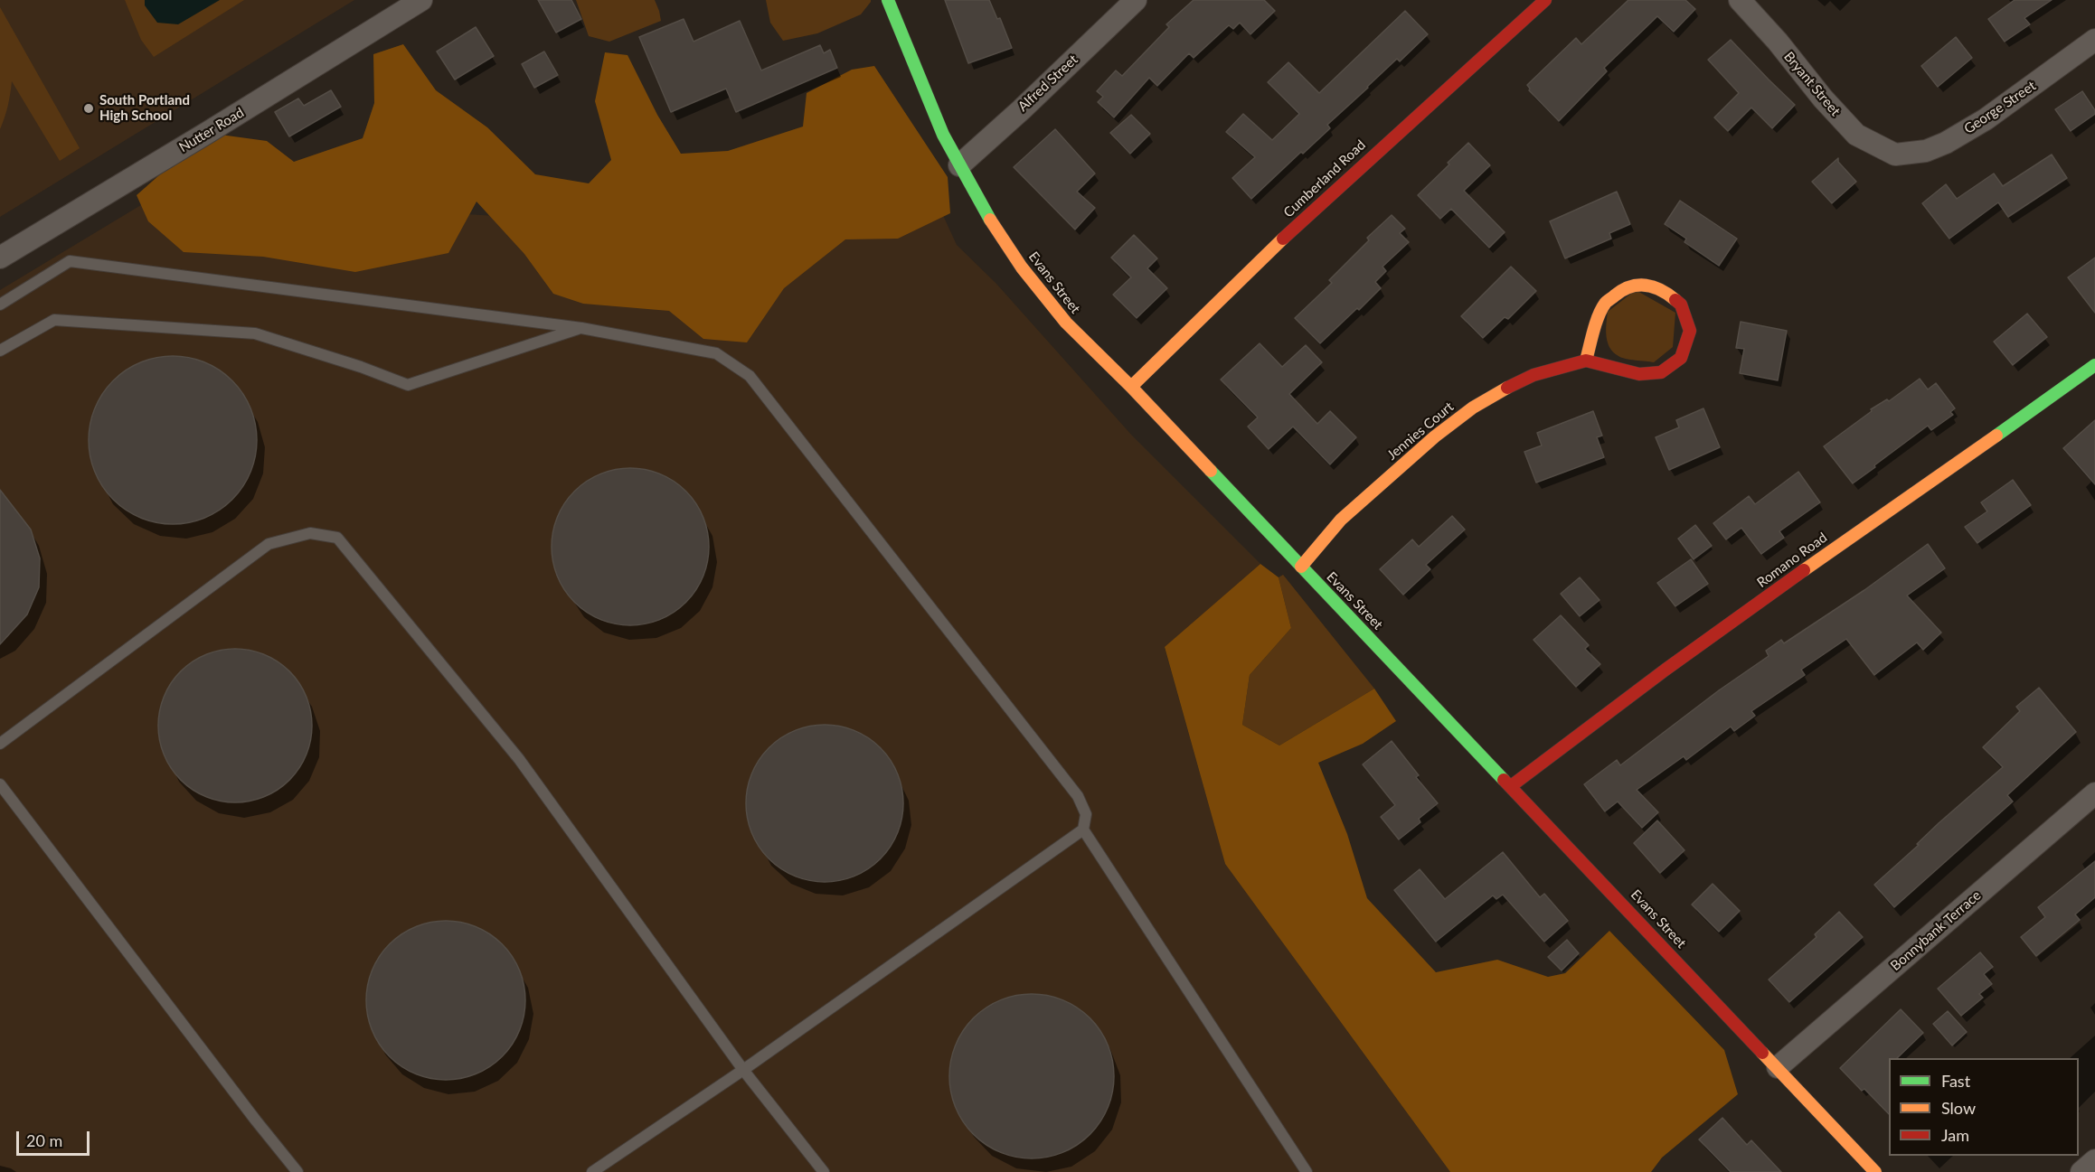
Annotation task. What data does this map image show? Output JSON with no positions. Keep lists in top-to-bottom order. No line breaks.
{"streets":{"street":["Alfred Street","Bryant Street","George Street","Nutter Road","Cumberland Road","Evans Street","Jennies Court","Romano Road","Bonnybank Terrace"]},"crossings":[["Alfred Street","Evans Street"],["Bryant Street","George Street"],["Cumberland Road","Evans Street"],["Evans Street","Jennies Court"],["Evans Street","Romano Road"],["Evans Street","Bonnybank Terrace"]],"places":["South Portland High School"],"legend":["Fast","Slow","Jam"],"scale_bar":"20 m"}
